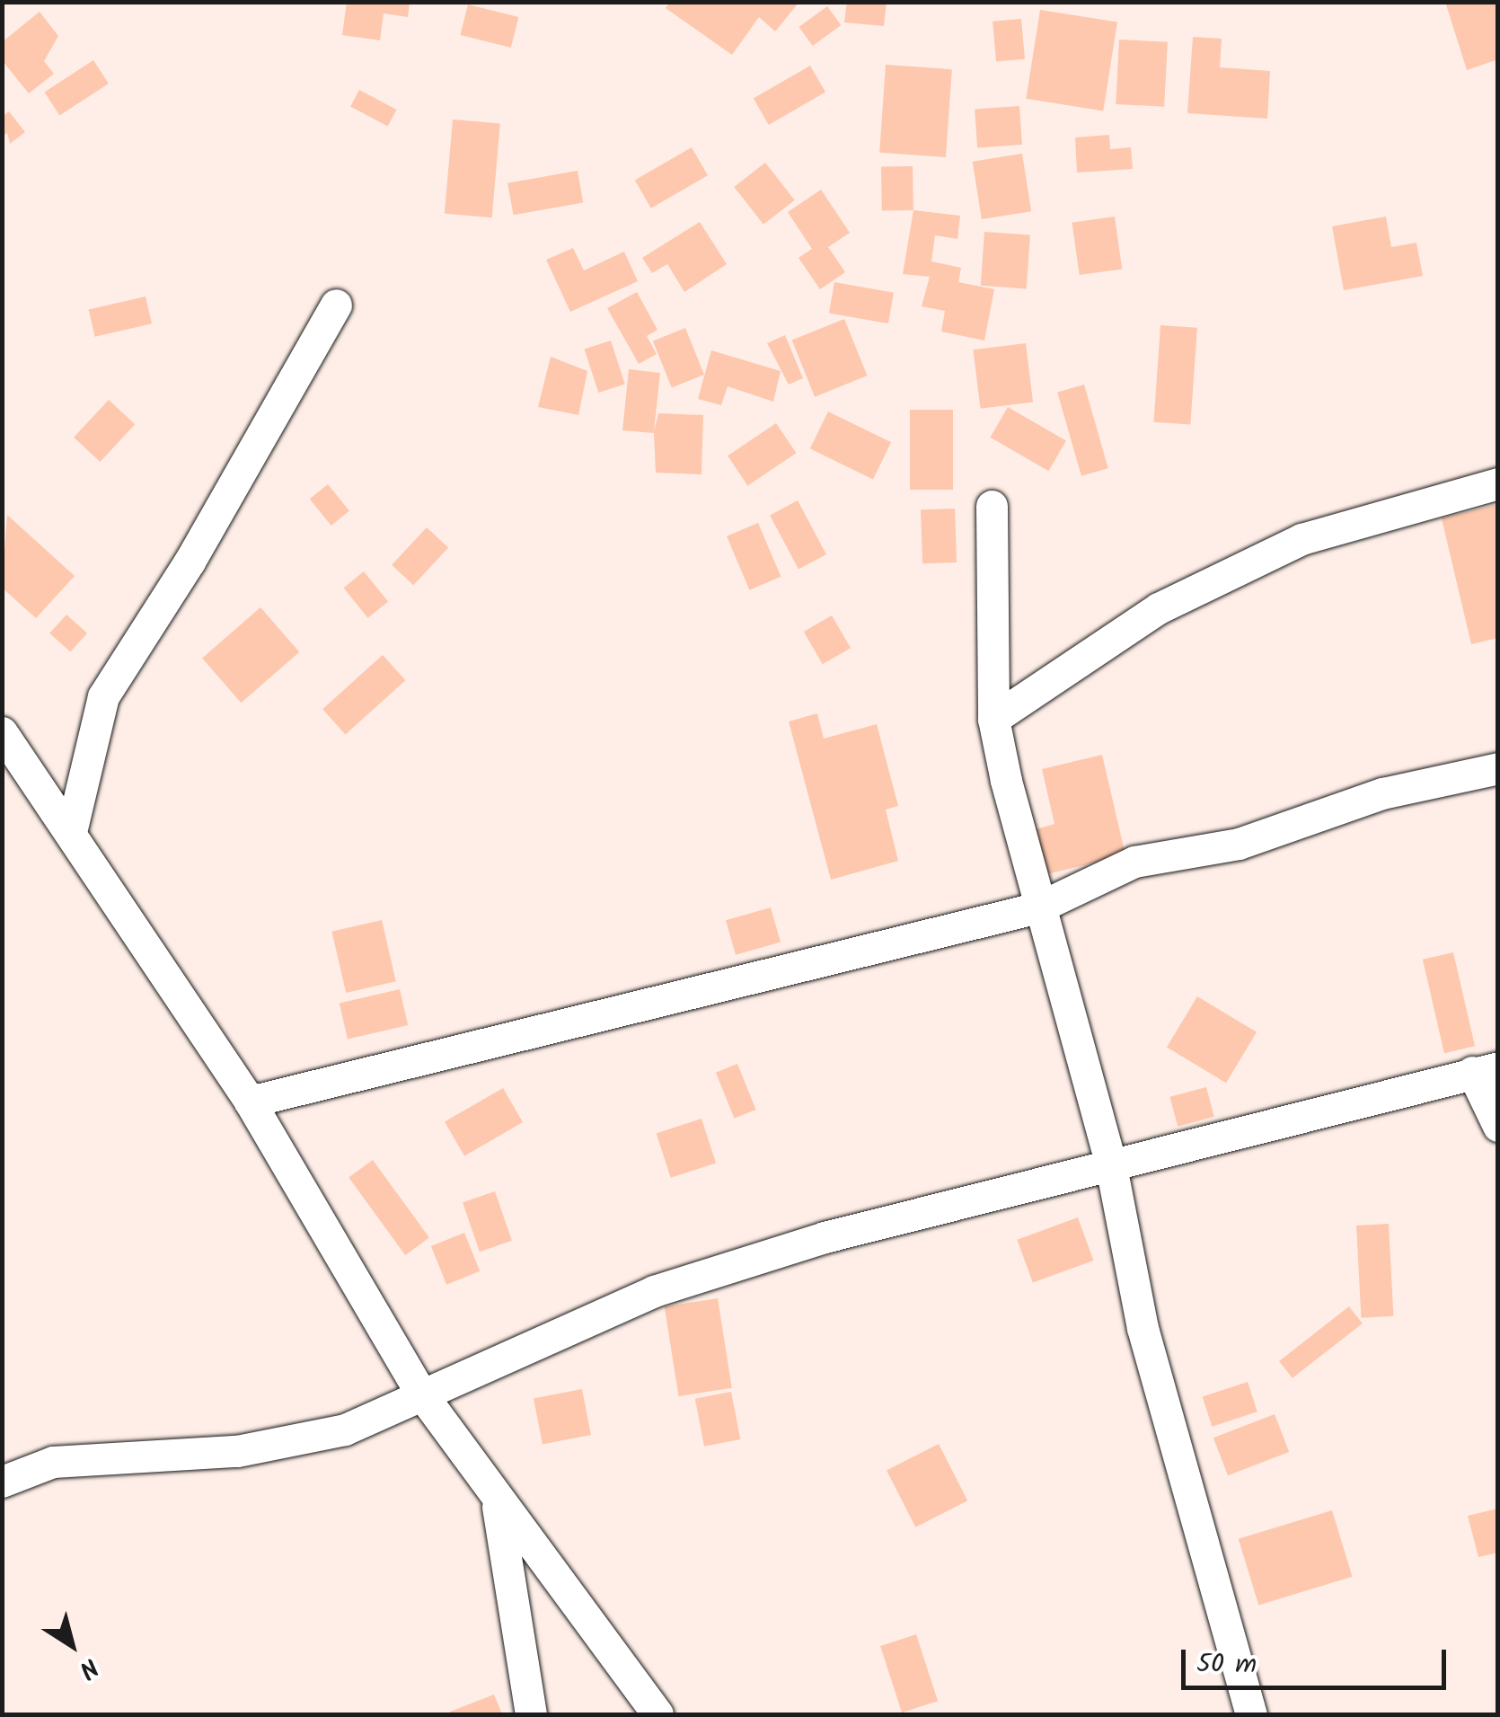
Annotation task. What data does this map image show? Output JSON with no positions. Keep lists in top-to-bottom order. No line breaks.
{"scale_bar":"50 m","north":"bottom right"}
